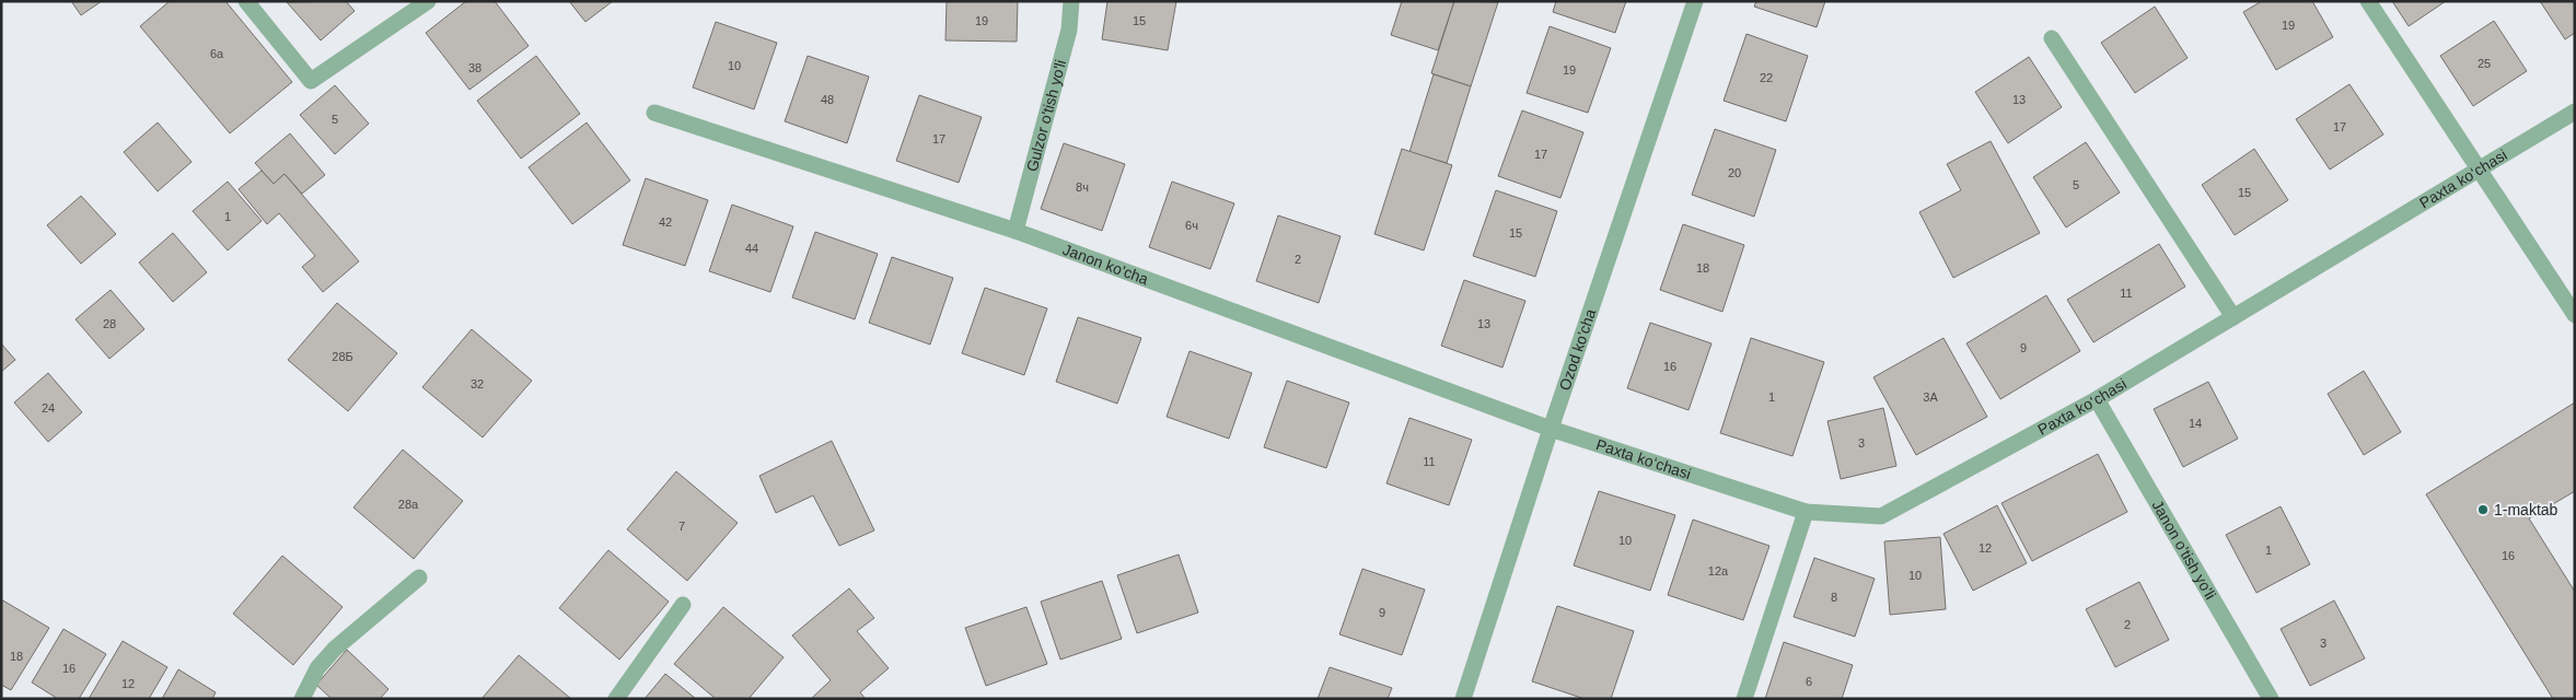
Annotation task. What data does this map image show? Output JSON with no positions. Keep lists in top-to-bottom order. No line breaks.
{"streets":{"street":["Gulzor o'tish yo'li","Paxta ko‘chasi","Janon ko'cha","Ozod ko'cha","Janon o'tish yo'li"]},"crossings":[["Gulzor o'tish yo'li","Janon ko'cha"],["Paxta ko‘chasi","Janon ko'cha"],["Paxta ko‘chasi","Ozod ko'cha"],["Paxta ko‘chasi","Janon o'tish yo'li"],["Janon ko'cha","Ozod ko'cha"]],"places":["1-maktab"],"house_numbers":["19","15","19","6a","25","10","38","19","22","48","13","5","17","17","17","20","5","8ч","15","1","42","6ч","15","44","2","18","11","28","13","9","28Б","16","32","1","3A","24","14","3","11","28а","7","10","12","1","16","12a","10","8","9","2","3","18","16","6","12"]}
